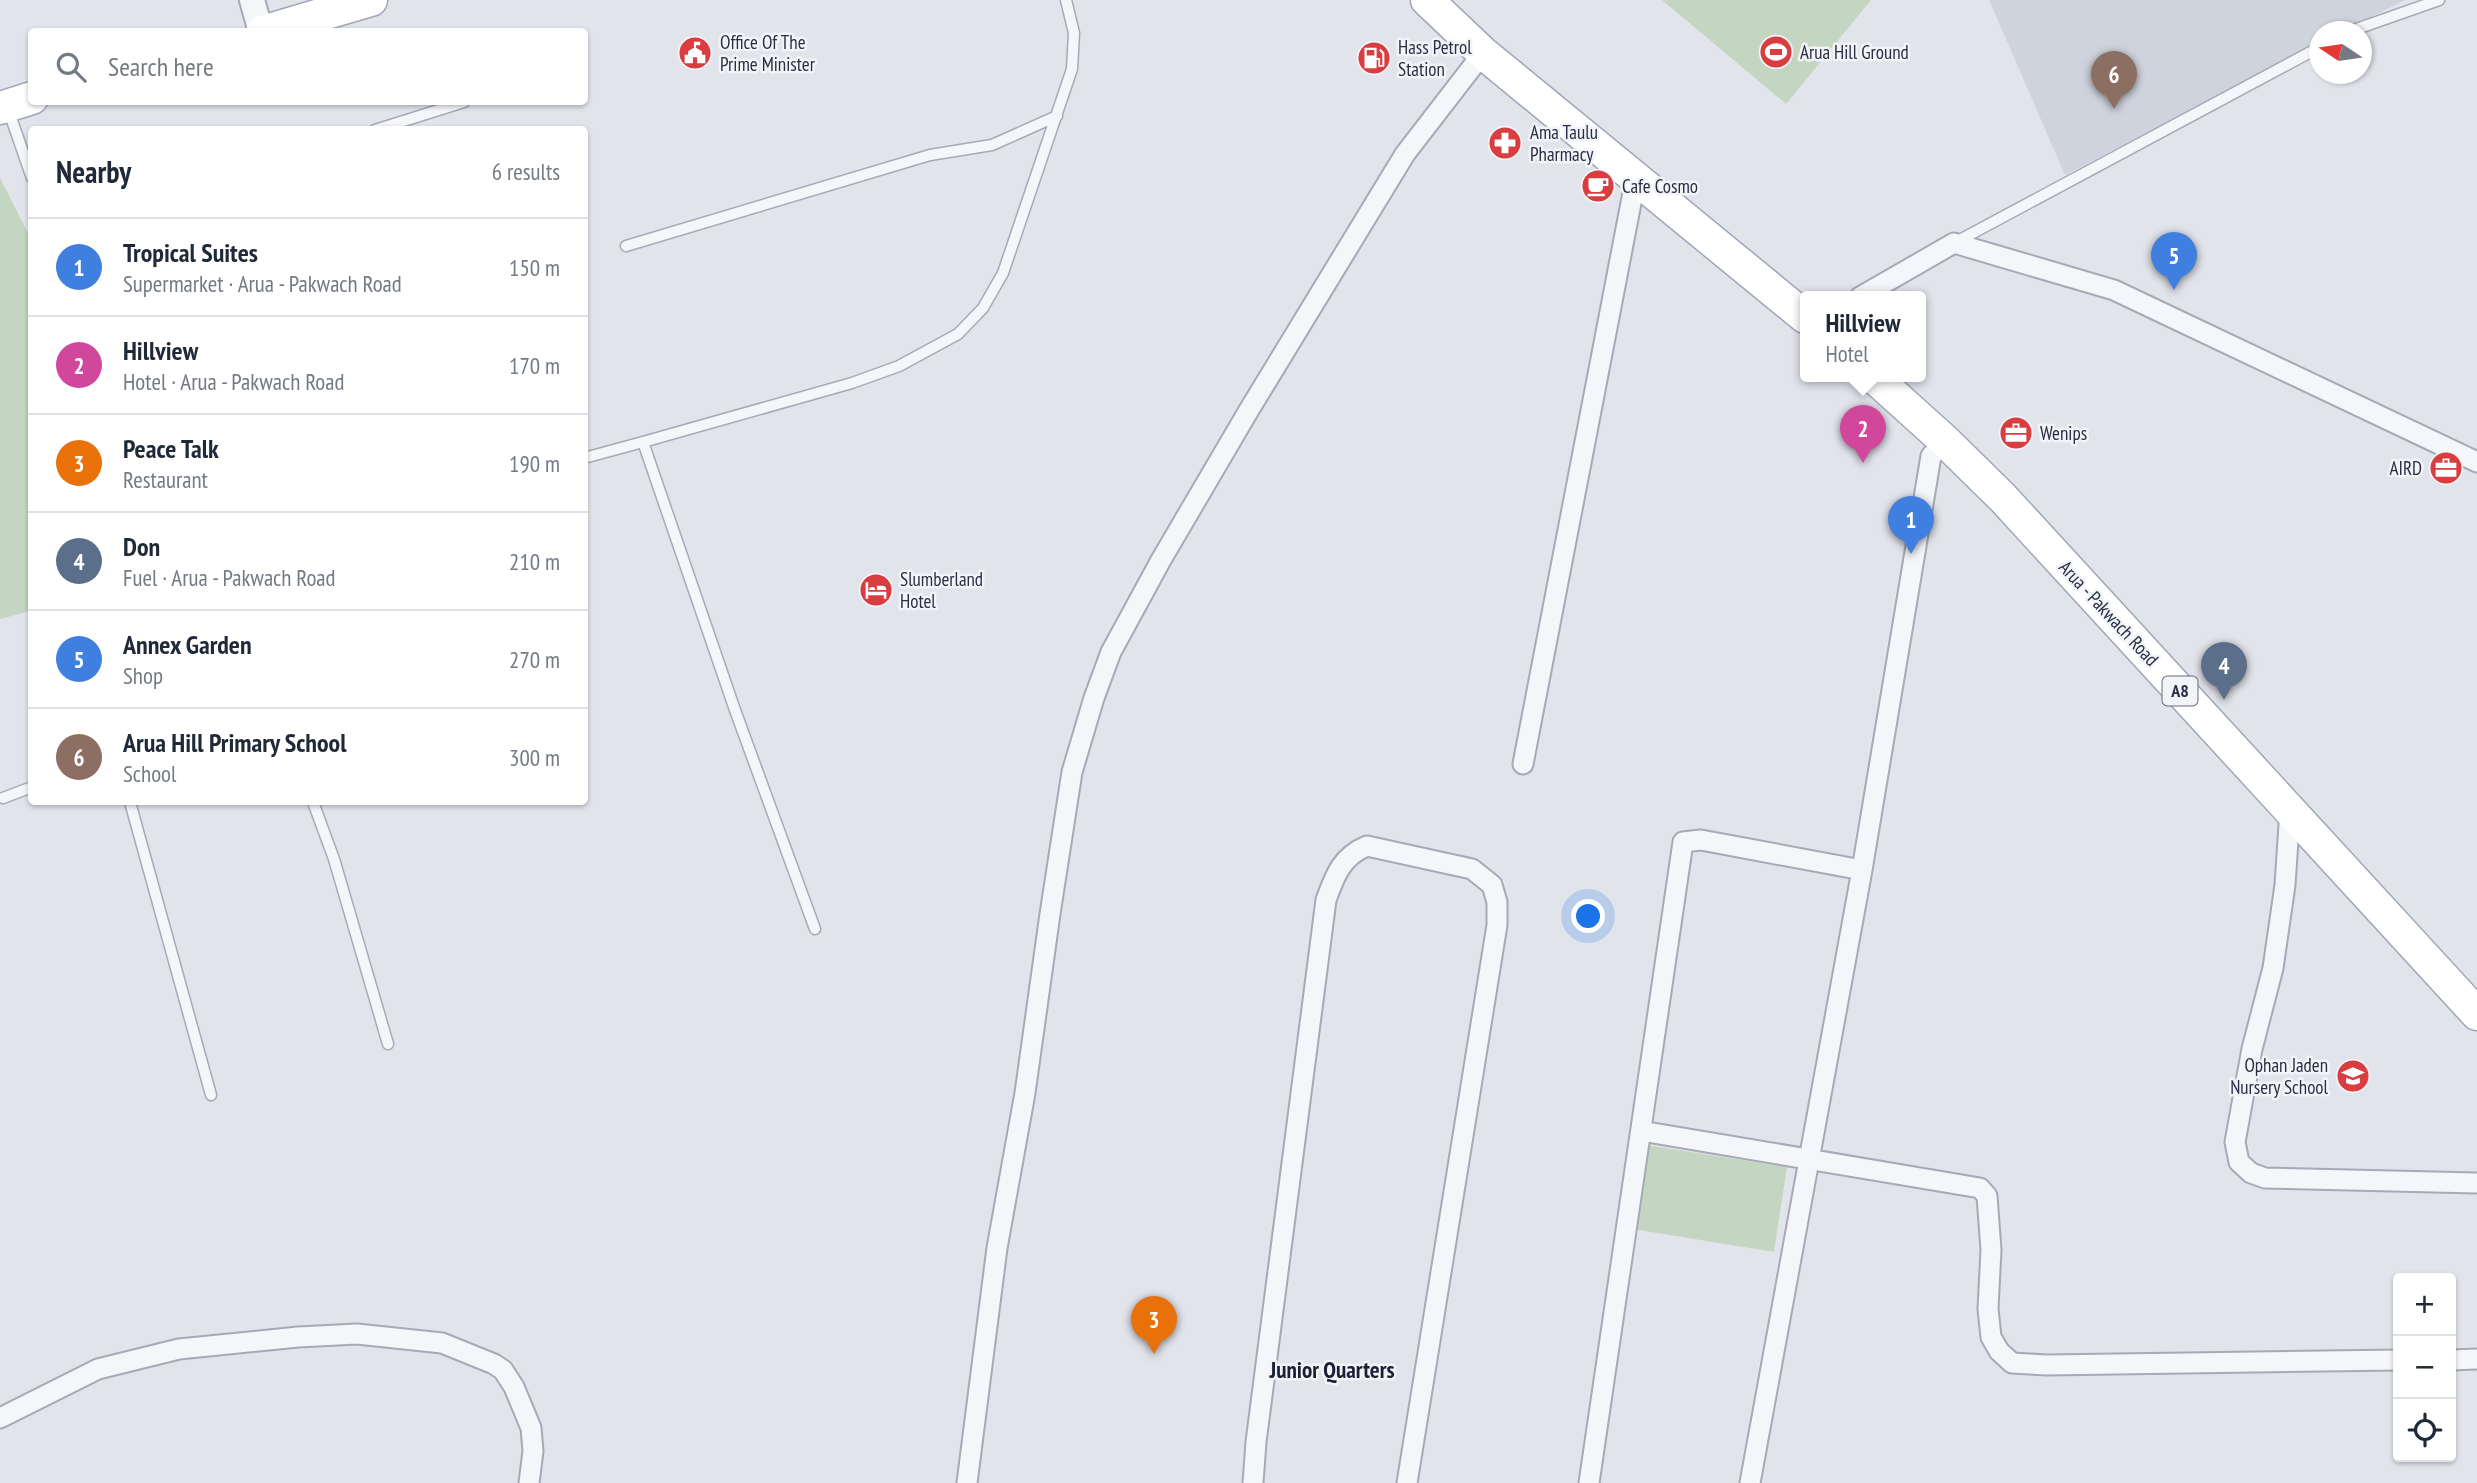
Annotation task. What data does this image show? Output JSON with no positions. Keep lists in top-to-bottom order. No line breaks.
{"streets":{"main road":["Arua - Pakwach Road","A8"]},"districts":["Junior Quarters"],"places":{"sports":["Arua Hill Ground"],"public building":["Office Of The Prime Minister"],"fuel station":["Hass Petrol Station"],"pharmacy":["Ama Taulu Pharmacy"],"cafe":["Cafe Cosmo"],"office":["Wenips","AIRD"],"hotel":["Slumberland Hotel"],"school or university":["Ophan Jaden Nursery School"]},"north":"left","page":{"search":"Search here","pins":["6","5","2","1","4","3"],"heading":["Nearby","6 results"],"list":[{"mark":"1","name":"Tropical Suites","note":"Supermarket · Arua - Pakwach Road","value":"150 m"},{"mark":"2","name":"Hillview","note":"Hotel · Arua - Pakwach Road","value":"170 m"},{"mark":"3","name":"Peace Talk","note":"Restaurant","value":"190 m"},{"mark":"4","name":"Don","note":"Fuel · Arua - Pakwach Road","value":"210 m"},{"mark":"5","name":"Annex Garden","note":"Shop","value":"270 m"},{"mark":"6","name":"Arua Hill Primary School","note":"School","value":"300 m"}],"popup":["Hillview","Hotel"],"map_buttons":["+","−"]}}
